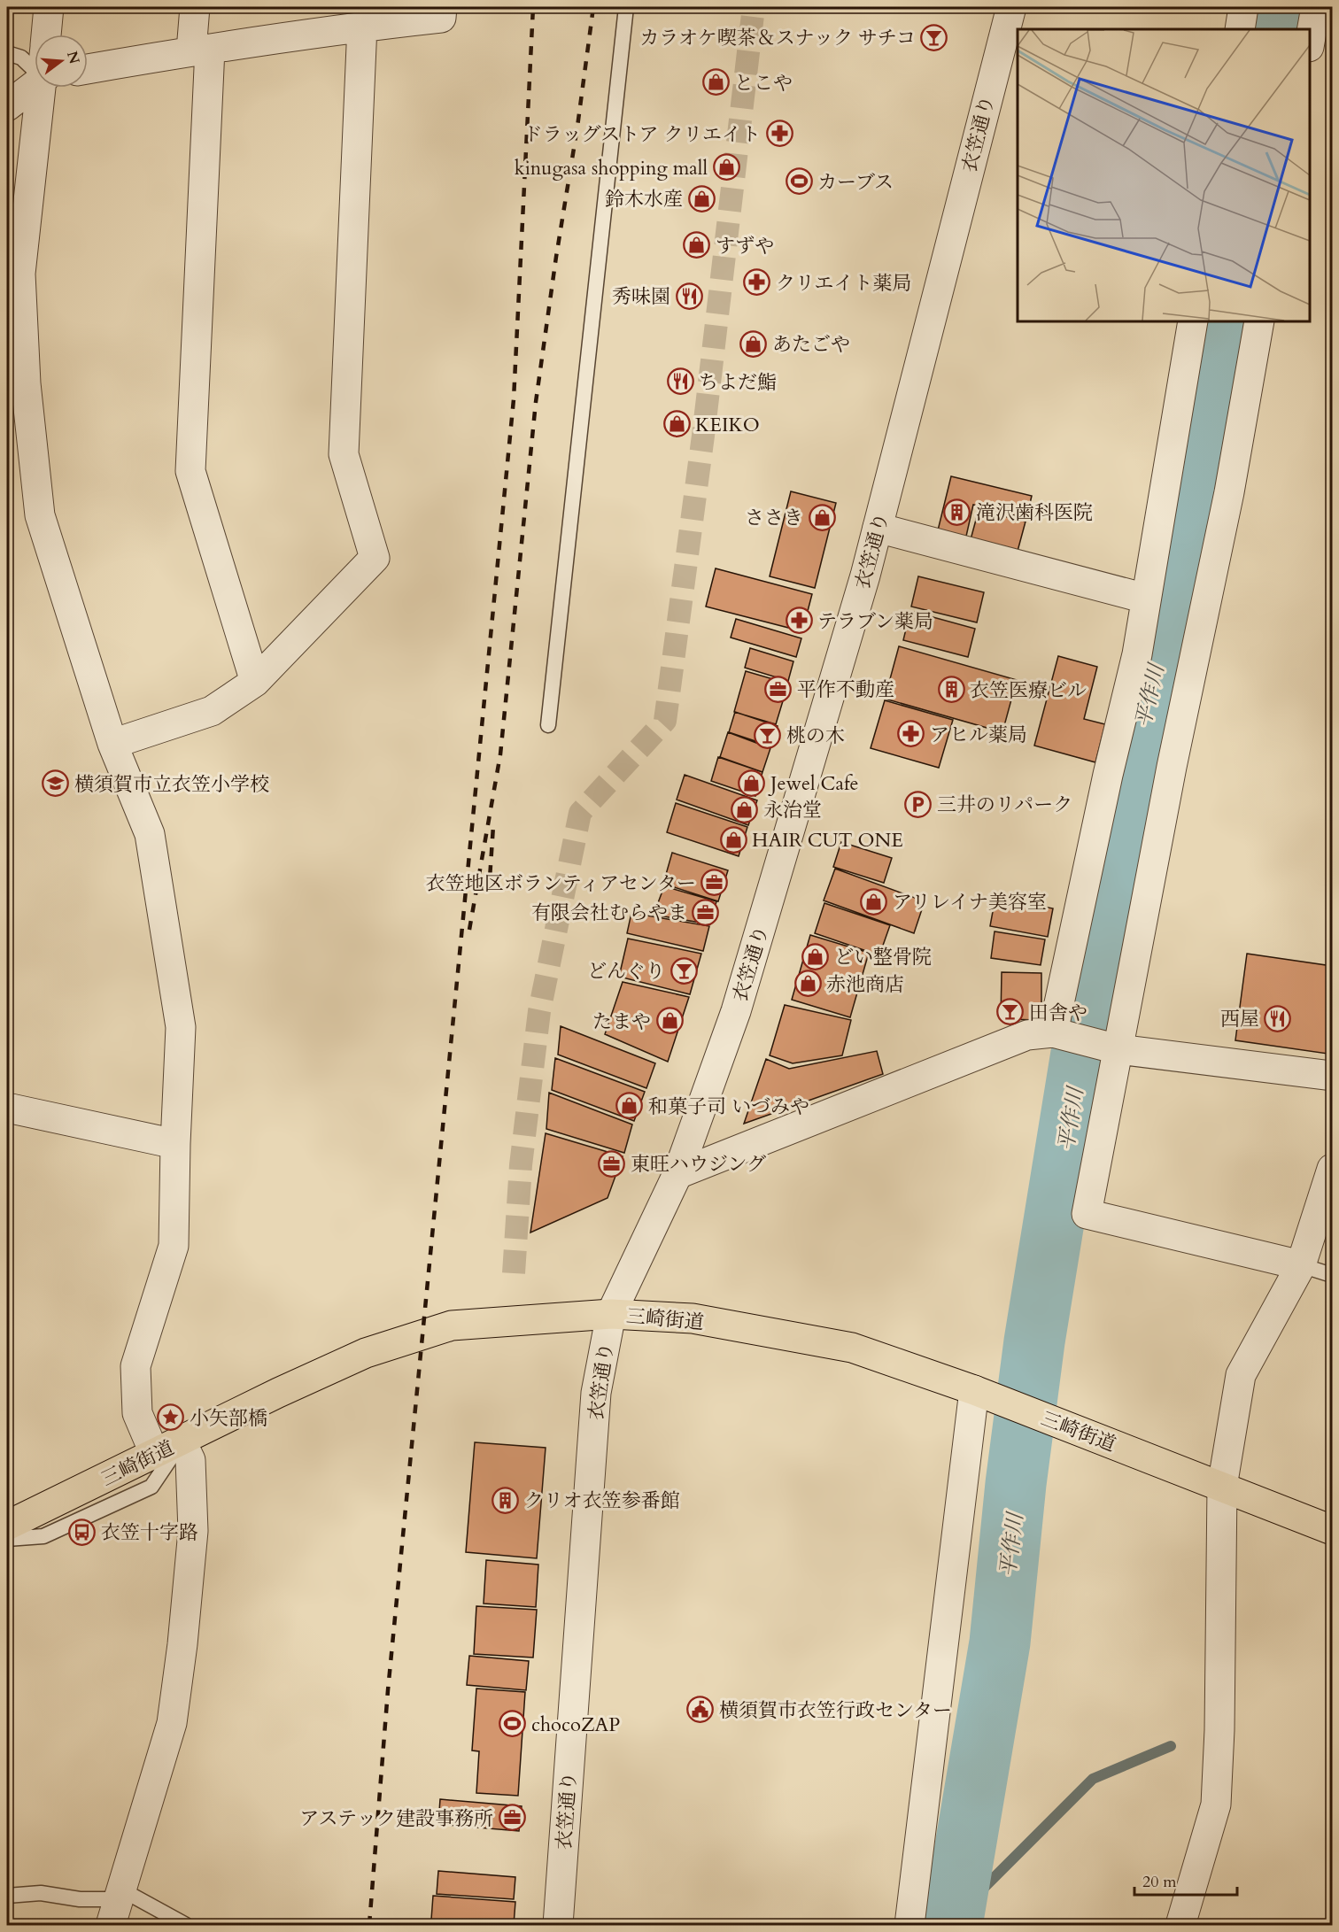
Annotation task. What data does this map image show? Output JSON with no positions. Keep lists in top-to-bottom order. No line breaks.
{"streets":{"main road":["三崎街道"],"street":["衣笠通り"]},"crossings":[["衣笠通り","三崎街道"]],"water":["平作川"],"places":{"bar":["カラオケ喫茶＆スナック サチコ","桃の木","どんぐり","田舎や"],"shop":["とこや","kinugasa shopping mall","鈴木水産","すずや","あたごや","KEIKO","ささき","Jewel Cafe","永治堂","HAIR CUT ONE","アリレイナ美容室","どい整骨院","赤池商店","たまや","和菓子司 いづみや"],"pharmacy":["ドラッグストア クリエイト","クリエイト薬局","テラブン薬局","アヒル薬局"],"sports":["カーブス","chocoZAP"],"restaurant":["秀味園","ちよだ鮨","西屋"],"building":["滝沢歯科医院","衣笠医療ビル","クリオ衣笠参番館"],"office":["平作不動産","衣笠地区ボランティアセンター","有限会社むらやま","東旺ハウジング","アステック建設事務所"],"school or university":["横須賀市立衣笠小学校"],"parking":["三井のリパーク"],"place":["小矢部橋"],"bus stop":["衣笠十字路"],"public building":["横須賀市衣笠行政センター"]},"scale_bar":"20 m","north":"right"}
